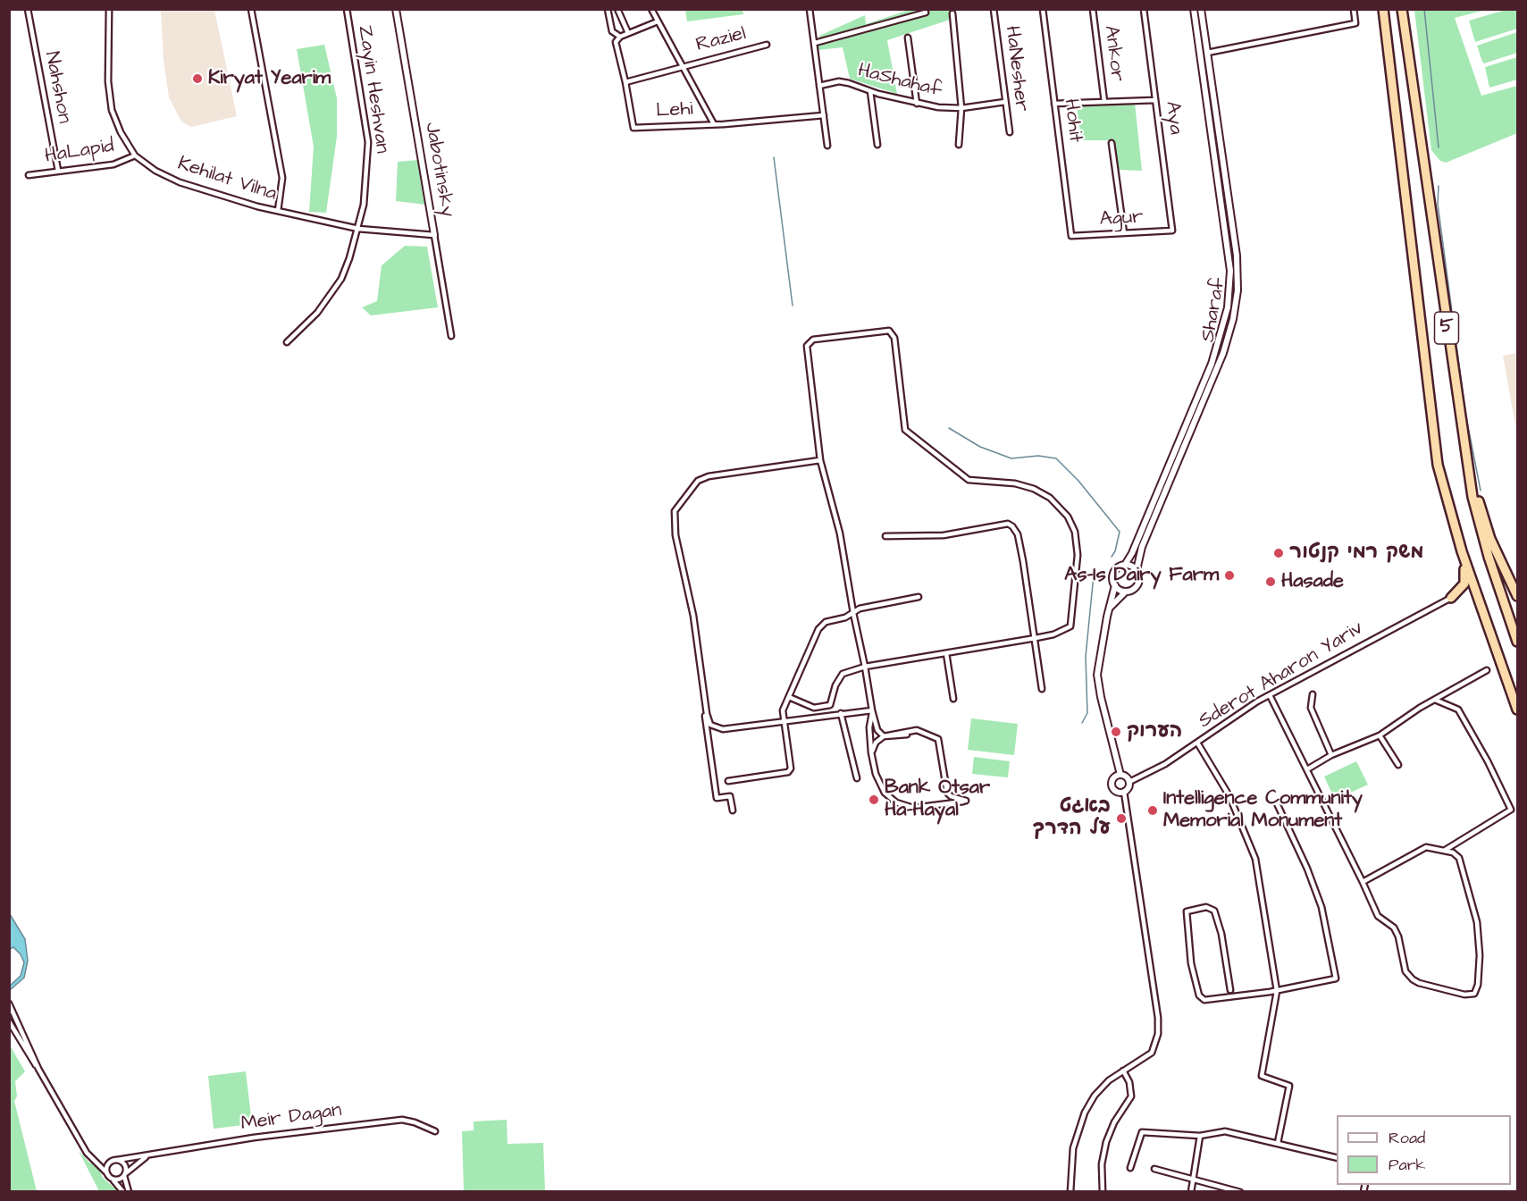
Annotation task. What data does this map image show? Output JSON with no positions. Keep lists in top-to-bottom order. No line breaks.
{"streets":{"highway":["5"],"street":["Raziel","Ankor","HaNesher","HaShahaf","Nahshon","Zayin Heshvan","Lehi","Aya","Hohit","HaLapid","Jabotinsky","Kehilat Vilna","Agur","Sharaf","Sderot Aharon Yariv","Meir Dagan"]},"crossings":[["Raziel","Lehi"],["HaNesher","HaShahaf"],["Nahshon","HaLapid"],["Zayin Heshvan","Kehilat Vilna"],["Aya","Agur"],["Hohit","Agur"],["HaLapid","Kehilat Vilna"],["Jabotinsky","Kehilat Vilna"]],"places":["Kiryat Yearim","משק רמי קנטור","As-Is Dairy Farm","Hasade","הערוק","Bank Otsar Ha-Hayal","Intelligence Community Memorial Monument","באגט על הדרך"],"legend":["Road","Park"]}
